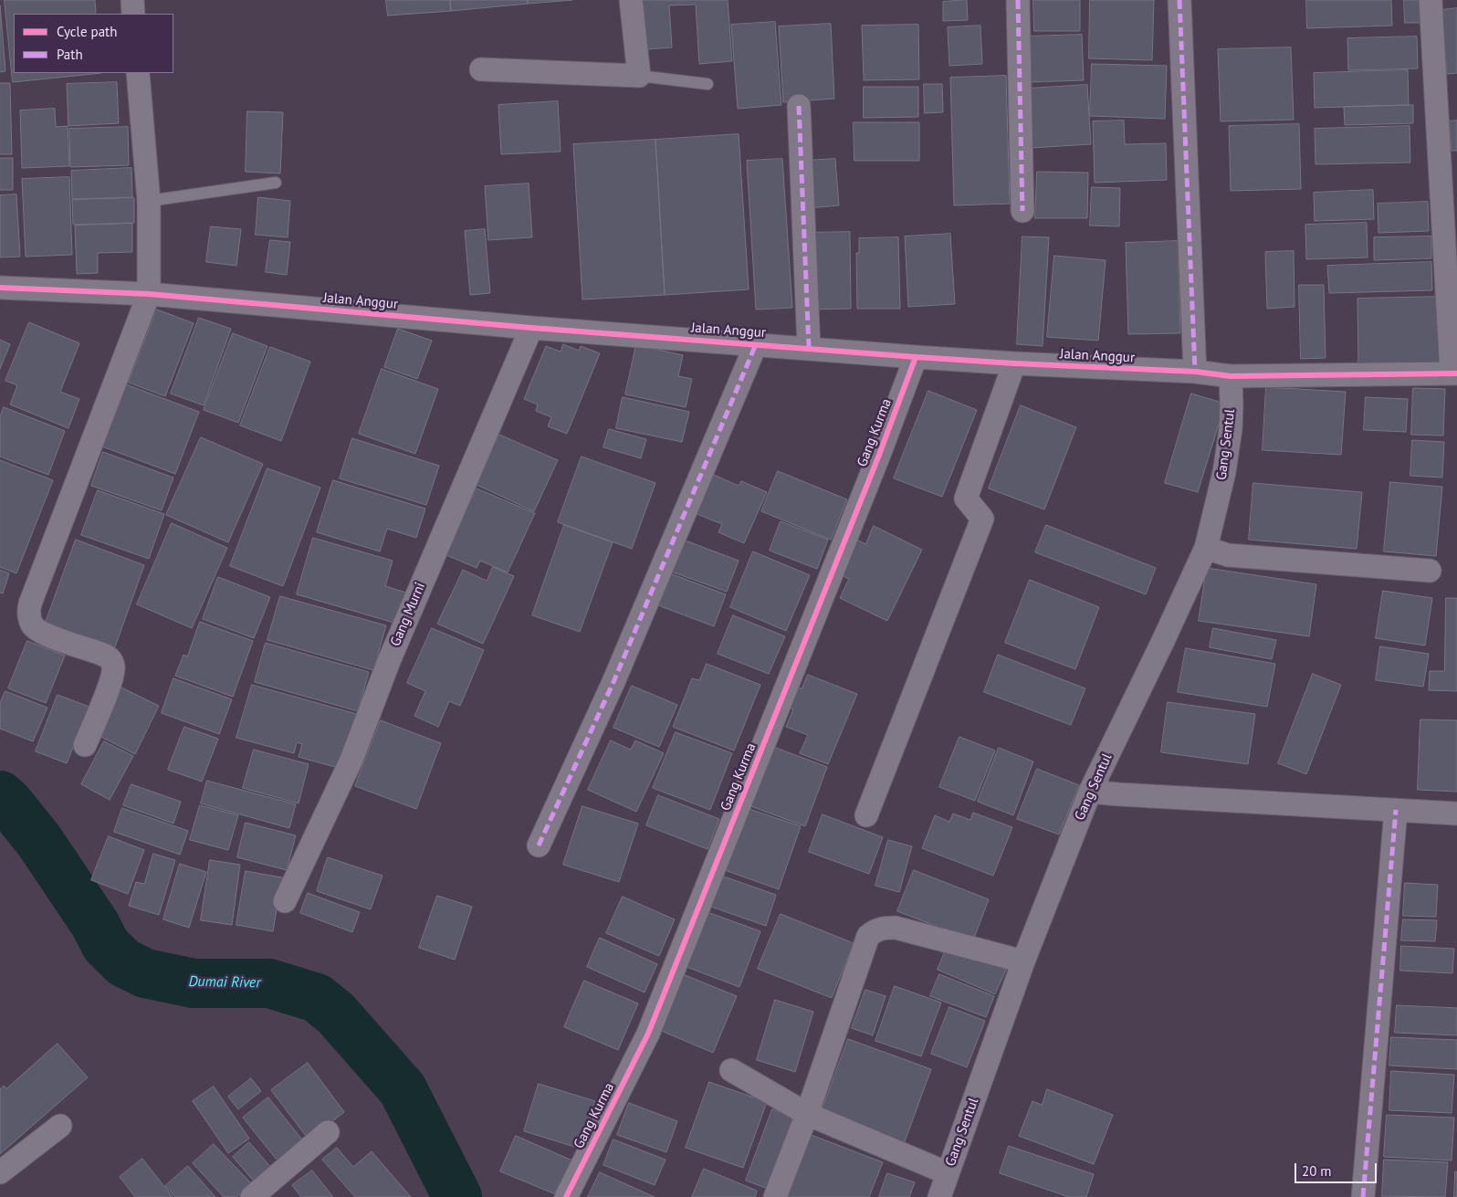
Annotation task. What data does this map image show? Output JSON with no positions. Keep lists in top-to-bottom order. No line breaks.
{"streets":{"street":["Jalan Anggur","Gang Kurma","Gang Sentul","Gang Murni"]},"crossings":[["Jalan Anggur","Gang Kurma"],["Jalan Anggur","Gang Sentul"],["Jalan Anggur","Gang Murni"]],"water":["Dumai River"],"legend":["Cycle path","Path"],"scale_bar":"20 m"}
